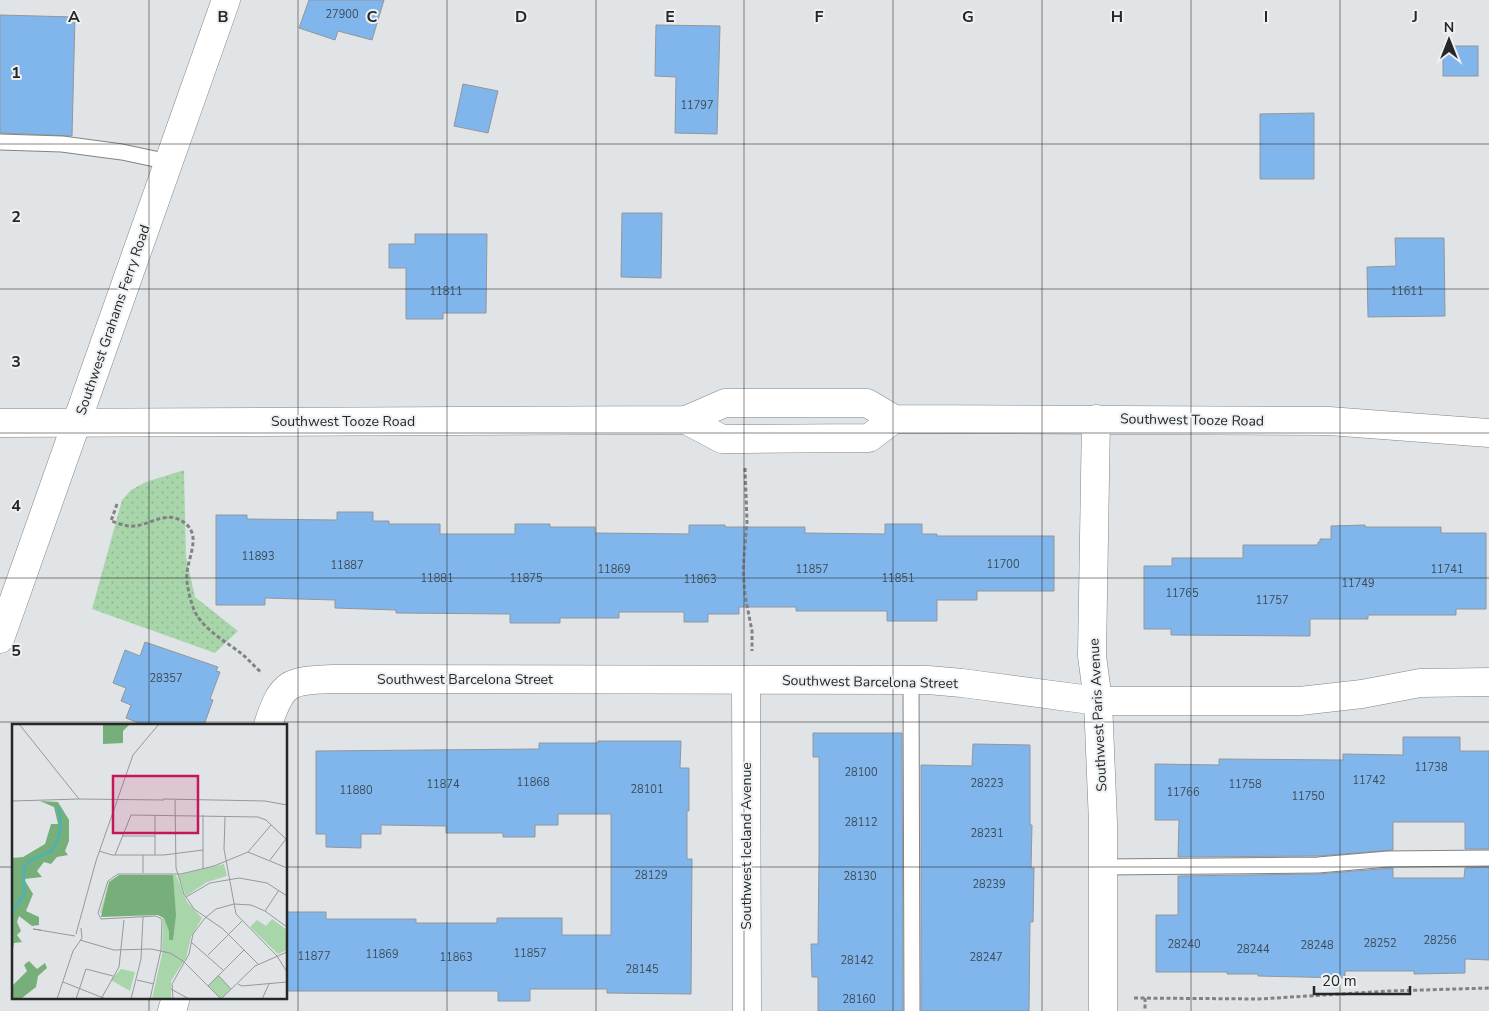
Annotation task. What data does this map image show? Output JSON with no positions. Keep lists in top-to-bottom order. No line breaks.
{"streets":{"main road":["Southwest Grahams Ferry Road","Southwest Tooze Road","Southwest Barcelona Street","Southwest Paris Avenue","Southwest Iceland Avenue"]},"crossings":[["Southwest Grahams Ferry Road","Southwest Tooze Road"],["Southwest Tooze Road","Southwest Paris Avenue"],["Southwest Barcelona Street","Southwest Paris Avenue"],["Southwest Barcelona Street","Southwest Iceland Avenue"]],"house_numbers":["27900","11797","11811","11611","11893","11700","11887","11869","11857","11741","11881","11875","11851","11863","11749","11765","11757","28357","11738","28100","11742","11868","28223","11874","11758","28101","11880","11766","11750","28112","28231","28129","28130","28239","28256","28252","28240","28248","28244","11857","11869","11877","11863","28247","28142","28145","28160"],"scale_bar":"20 m","north":"top","grid":{"columns":["A","B","C","D","E","F","G","H","I","J"],"rows":["1","2","3","4","5"]}}
